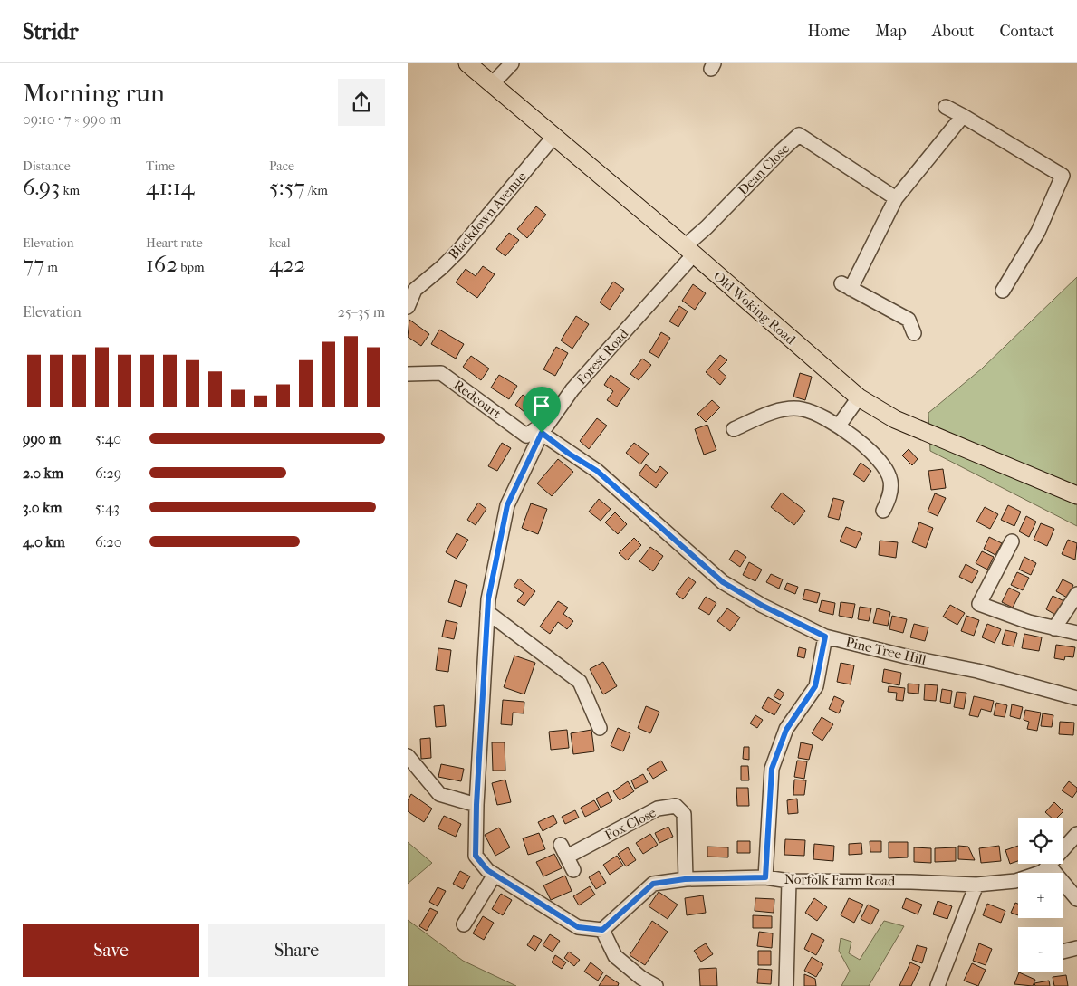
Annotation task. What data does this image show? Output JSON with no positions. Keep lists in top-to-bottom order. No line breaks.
{"streets":{"main road":["Old Woking Road"],"street":["Dean Close","Blackdown Avenue","Forest Road","Redcourt","Pine Tree Hill","Fox Close","Norfolk Farm Road"]},"crossings":[["Dean Close","Old Woking Road"],["Dean Close","Forest Road"],["Blackdown Avenue","Old Woking Road"],["Old Woking Road","Forest Road"],["Forest Road","Redcourt"],["Forest Road","Pine Tree Hill"],["Forest Road","Norfolk Farm Road"],["Redcourt","Pine Tree Hill"],["Fox Close","Norfolk Farm Road"]],"page":{"header":"Stridr","nav":["Home","Map","About","Contact"],"heading":["Morning run","09:10 · 7 × 990 m"],"stats":[["Distance","6.93 km"],["Time","41:14"],["Pace","5:57 /km"],["Elevation","77 m"],["Heart rate","162 bpm"],["kcal","422"]],"chart":["Elevation","25–35 m"],"list":[{"name":"990 m","note":"5:40"},{"name":"2.0 km","note":"6:29"},{"name":"3.0 km","note":"5:43"},{"name":"4.0 km","note":"6:20"}],"map_buttons":["+","−"],"buttons":["Save","Share"]}}
